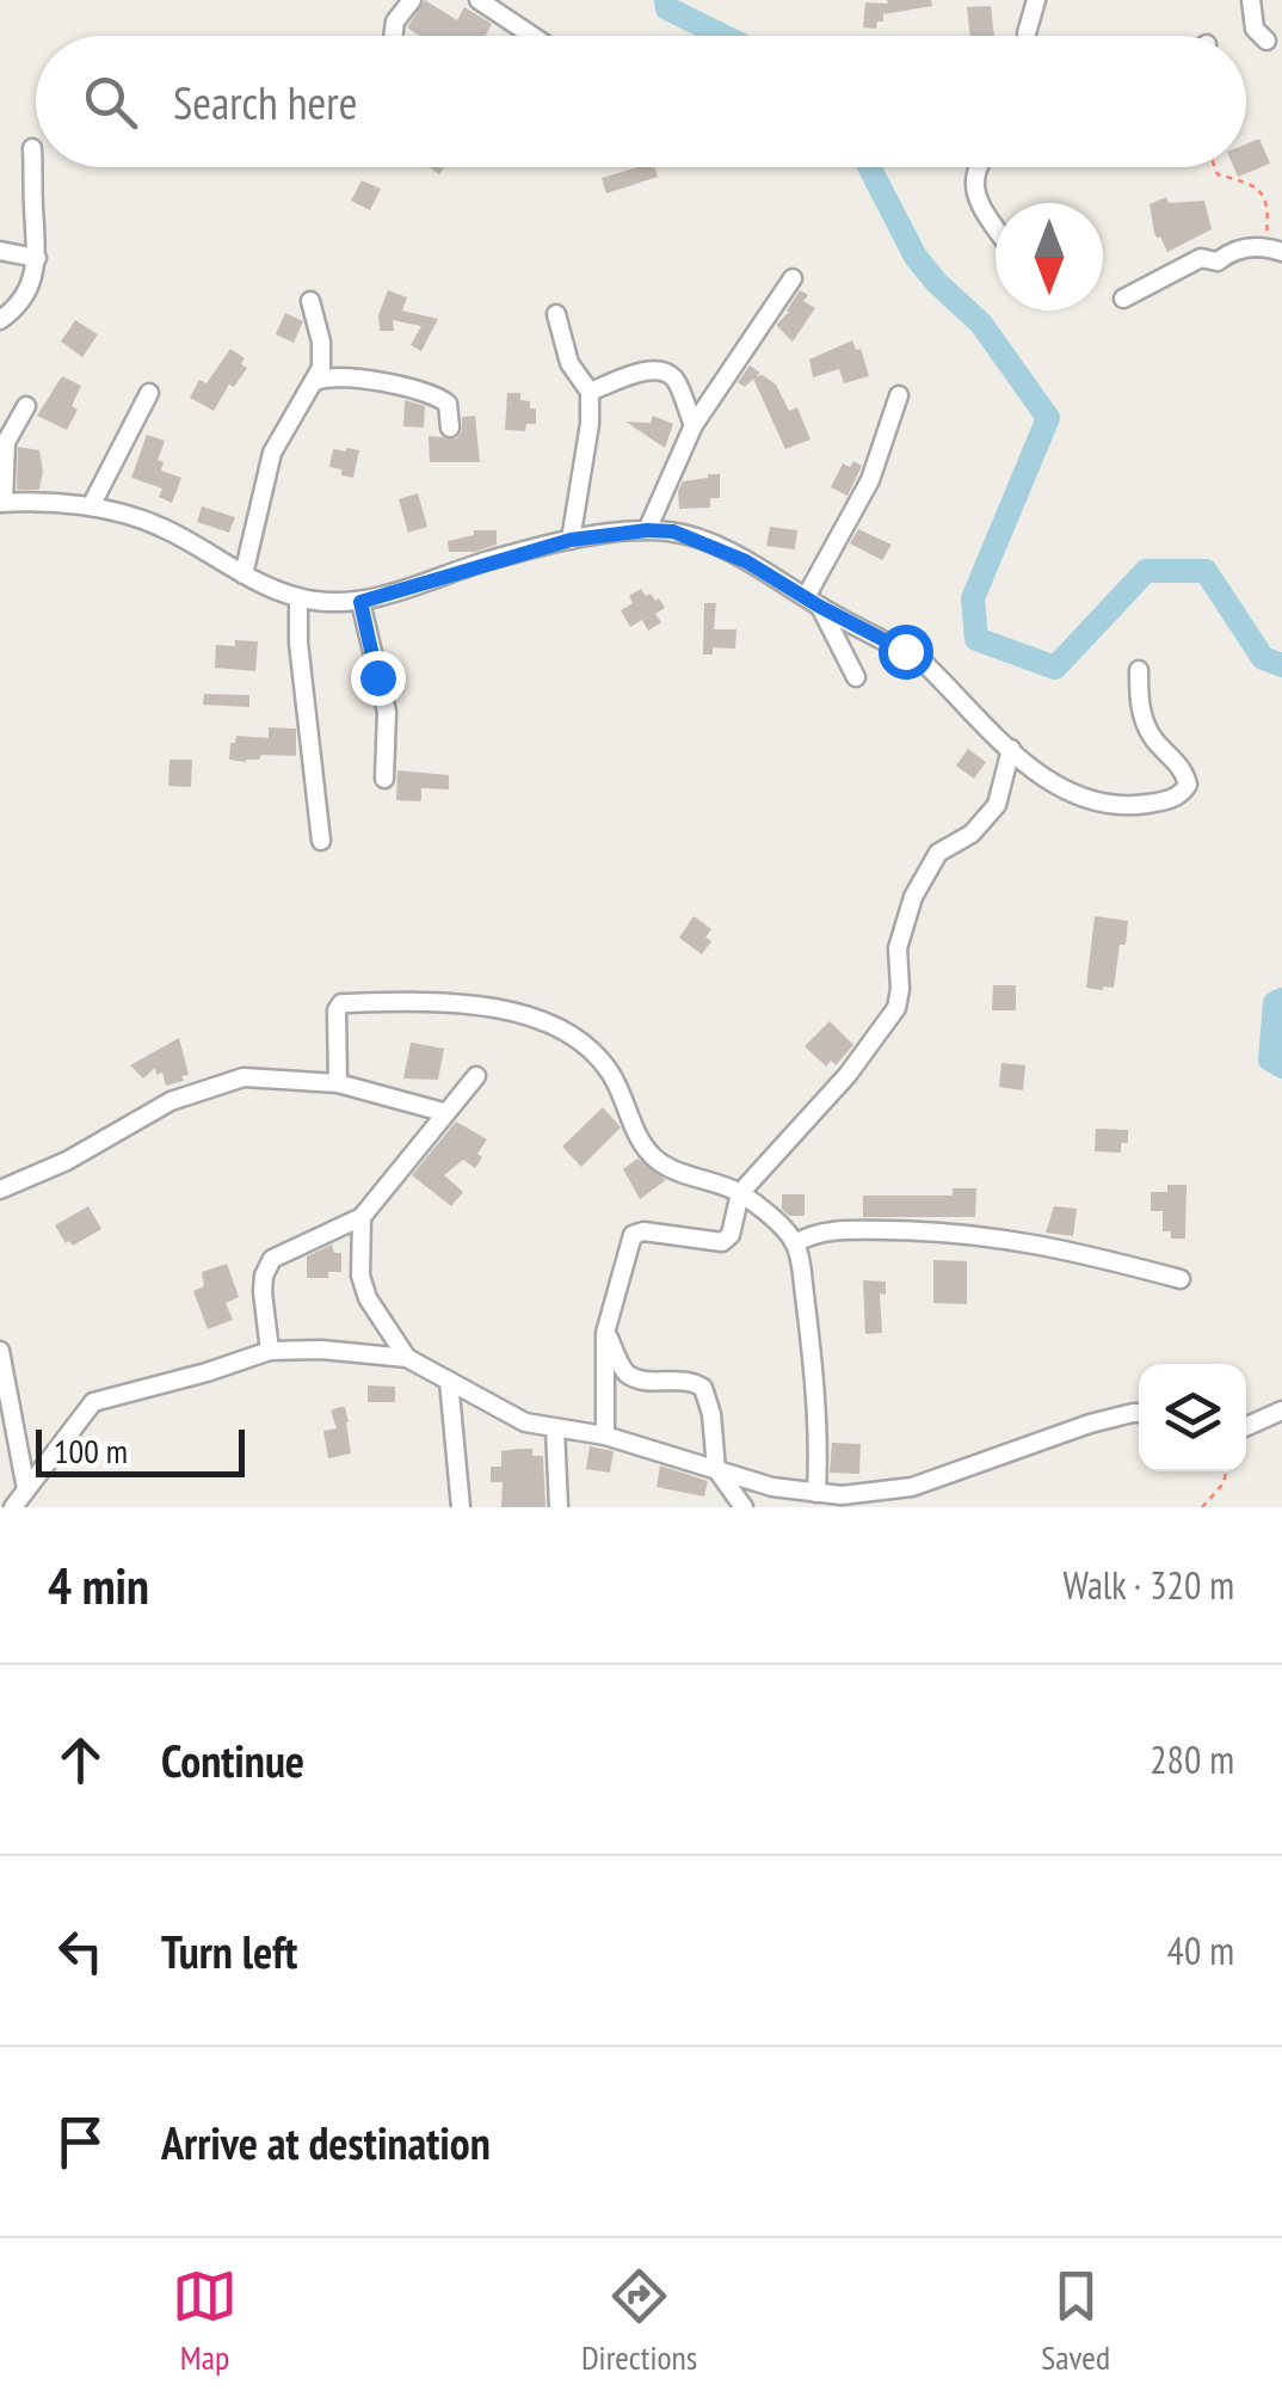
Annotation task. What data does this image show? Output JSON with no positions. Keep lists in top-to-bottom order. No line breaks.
{"scale_bar":"100 m","north":"bottom","page":{"search":"Search here","scale":"100 m","heading":["4 min","Walk · 320 m"],"list":[["Continue","280 m"],["Turn left","40 m"],"Arrive at destination"],"nav":["Map","Directions","Saved"]}}
